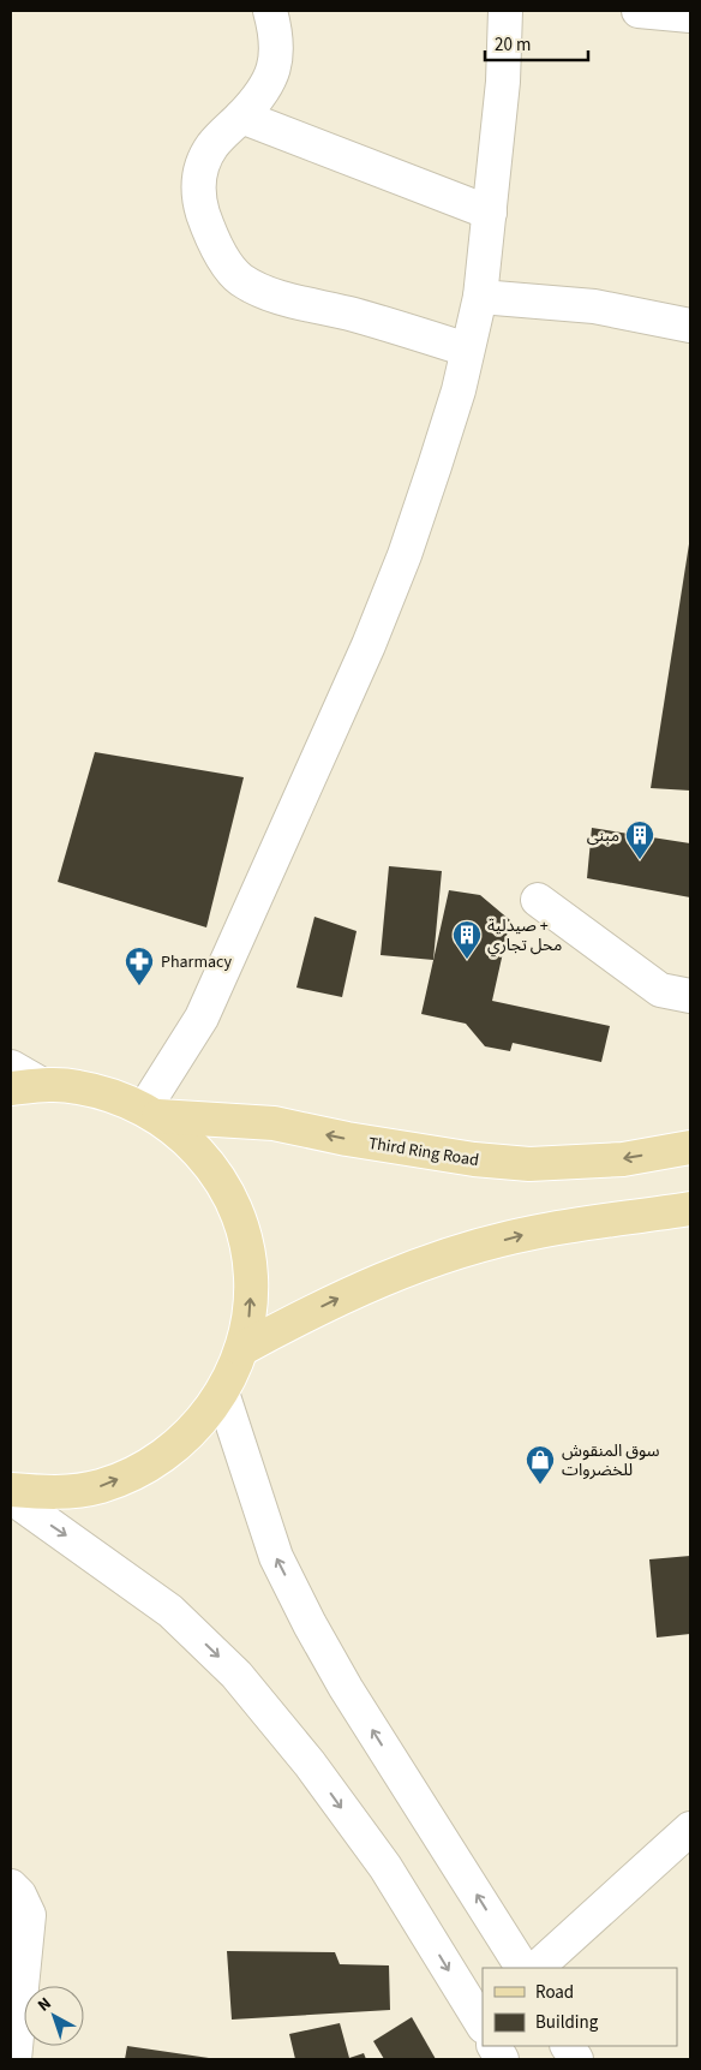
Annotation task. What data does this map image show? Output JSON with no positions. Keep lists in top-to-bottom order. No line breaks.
{"streets":{"main road":["Third Ring Road"]},"places":{"building":["مبنى","صيدلية + محل تجاري"],"pharmacy":["Pharmacy"],"shop":["سوق المنقوش للخضروات"]},"legend":["Road","Building"],"scale_bar":"20 m","north":"top left"}
